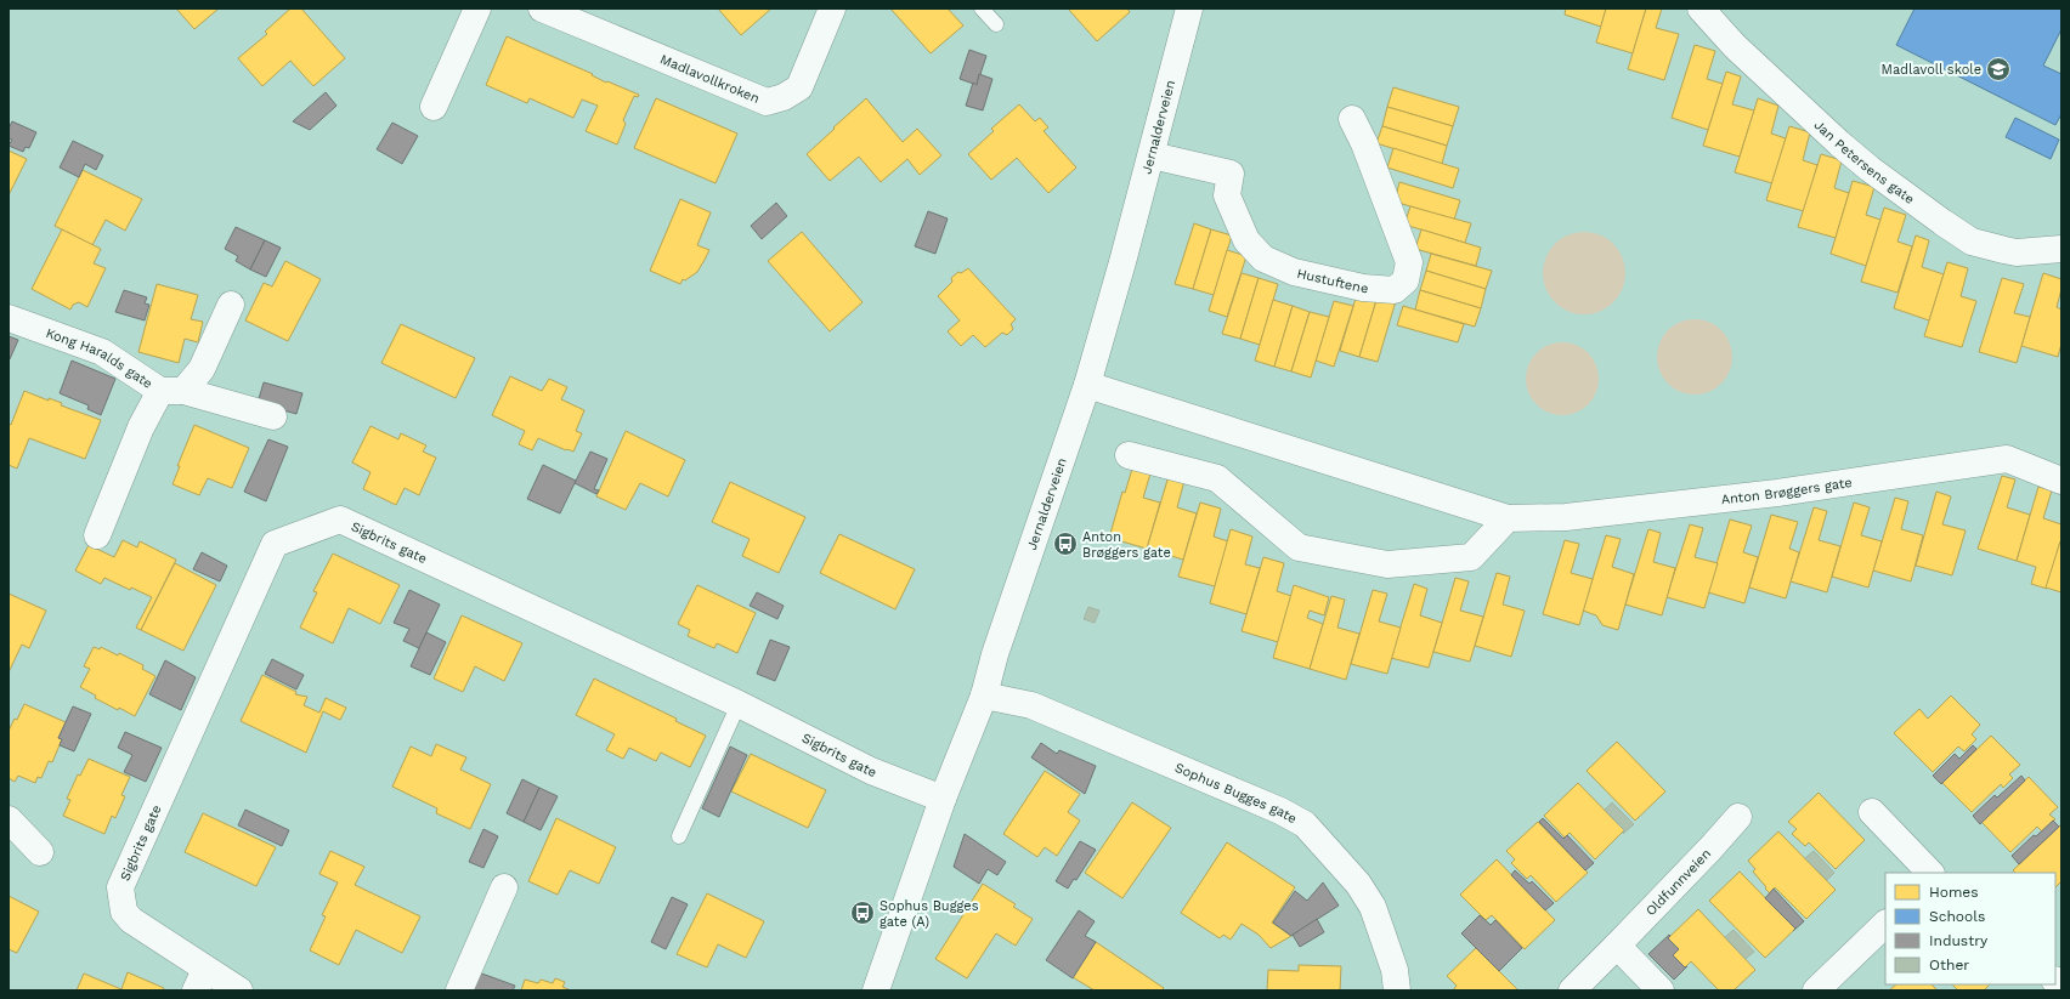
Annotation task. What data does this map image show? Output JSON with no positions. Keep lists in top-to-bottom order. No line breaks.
{"streets":{"street":["Madlavollkroken","Jernalderveien","Jan Petersens gate","Hustuftene","Kong Haralds gate","Anton Brøggers gate","Sigbrits gate","Sophus Bugges gate","Oldfunnveien"]},"crossings":[["Jernalderveien","Hustuftene"],["Jernalderveien","Anton Brøggers gate"],["Jernalderveien","Sigbrits gate"],["Jernalderveien","Sophus Bugges gate"]],"places":{"school or university":["Madlavoll skole"],"bus stop":["Anton Brøggers gate","Sophus Bugges gate (A)"]},"legend":["Homes","Schools","Industry","Other"]}
